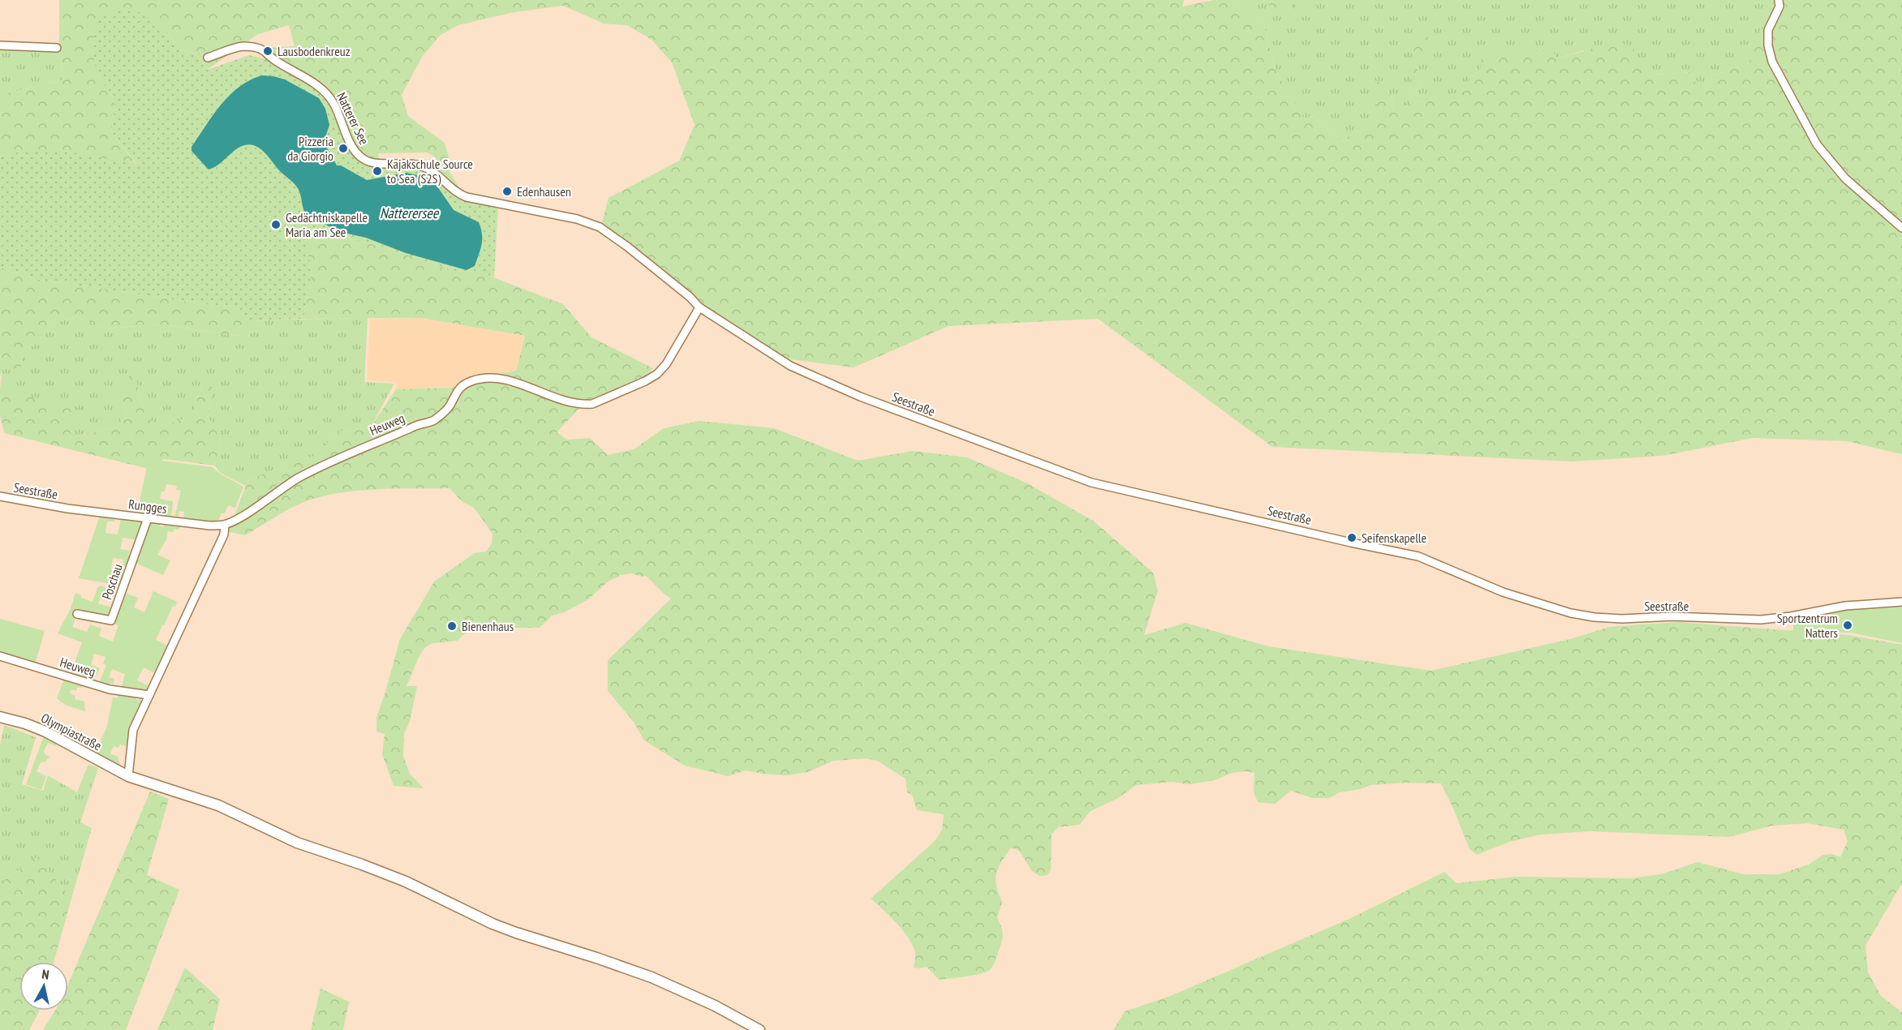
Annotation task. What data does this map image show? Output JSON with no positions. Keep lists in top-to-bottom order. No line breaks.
{"streets":{"main road":["Olympiastraße"],"street":["Natterer See","Seestraße","Heuweg","Rungges","Poschau"]},"crossings":[["Natterer See","Seestraße"],["Natterer See","Heuweg"],["Seestraße","Heuweg"],["Seestraße","Rungges"],["Heuweg","Rungges"],["Rungges","Poschau"]],"water":["Natterersee"],"places":["Lausbodenkreuz","Pizzeria da Giorgio","Kajakschule Source to Sea (S2S)","Edenhausen","Gedächtniskapelle Maria am See","Seifenskapelle","Sportzentrum Natters","Bienenhaus"],"north":"top"}
